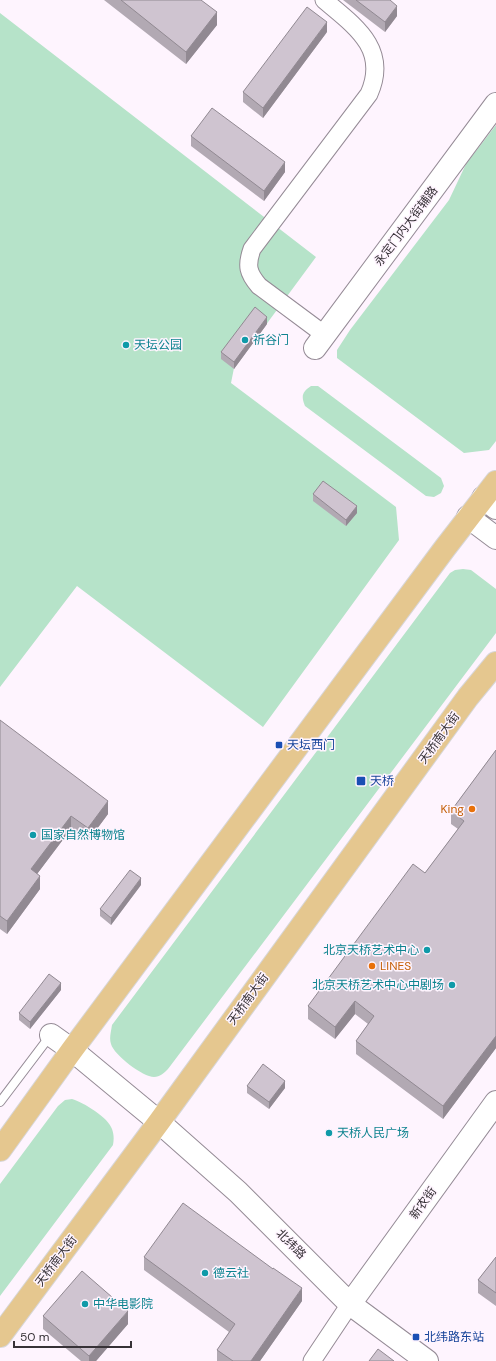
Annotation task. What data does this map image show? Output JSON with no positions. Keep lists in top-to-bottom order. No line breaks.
{"streets":{"main road":["天桥南大街"],"street":["永定门内大街辅路","新农街","北纬路"]},"crossings":[["天桥南大街","北纬路"],["新农街","北纬路"]],"places":{"other":["祈谷门","天坛公园","King","国家自然博物馆","北京天桥艺术中心","LINES","北京天桥艺术中心中剧场","天桥人民广场","德云社","中华电影院"],"transit":["天坛西门","天桥","北纬路东站"]},"scale_bar":"50 m"}
